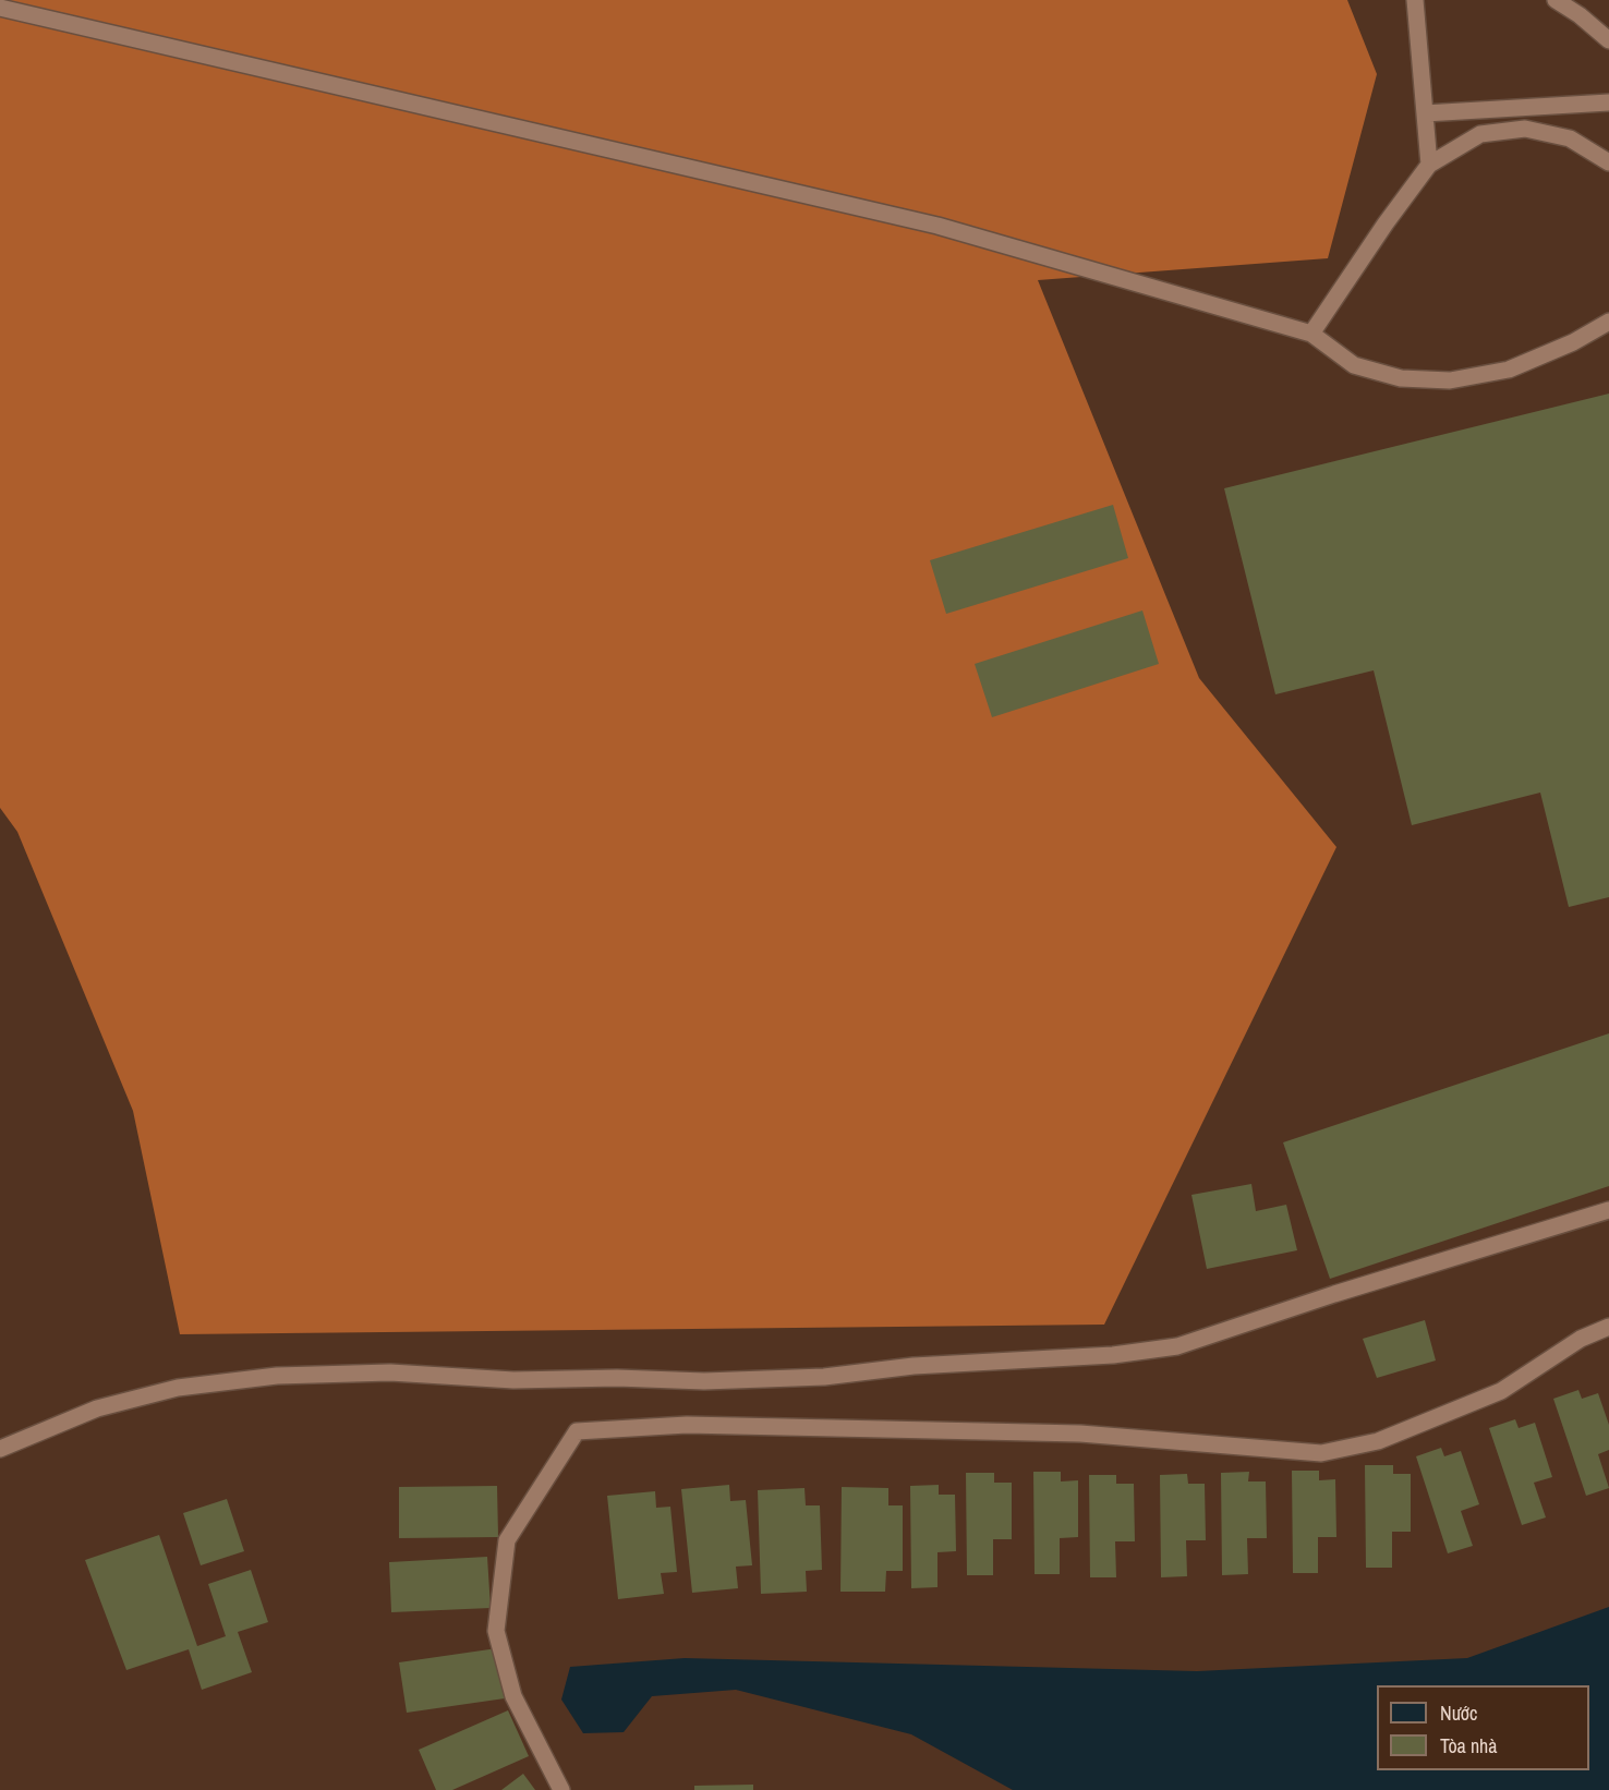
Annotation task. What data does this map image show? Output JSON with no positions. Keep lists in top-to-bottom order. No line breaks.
{"legend":["Nước","Tòa nhà"]}
